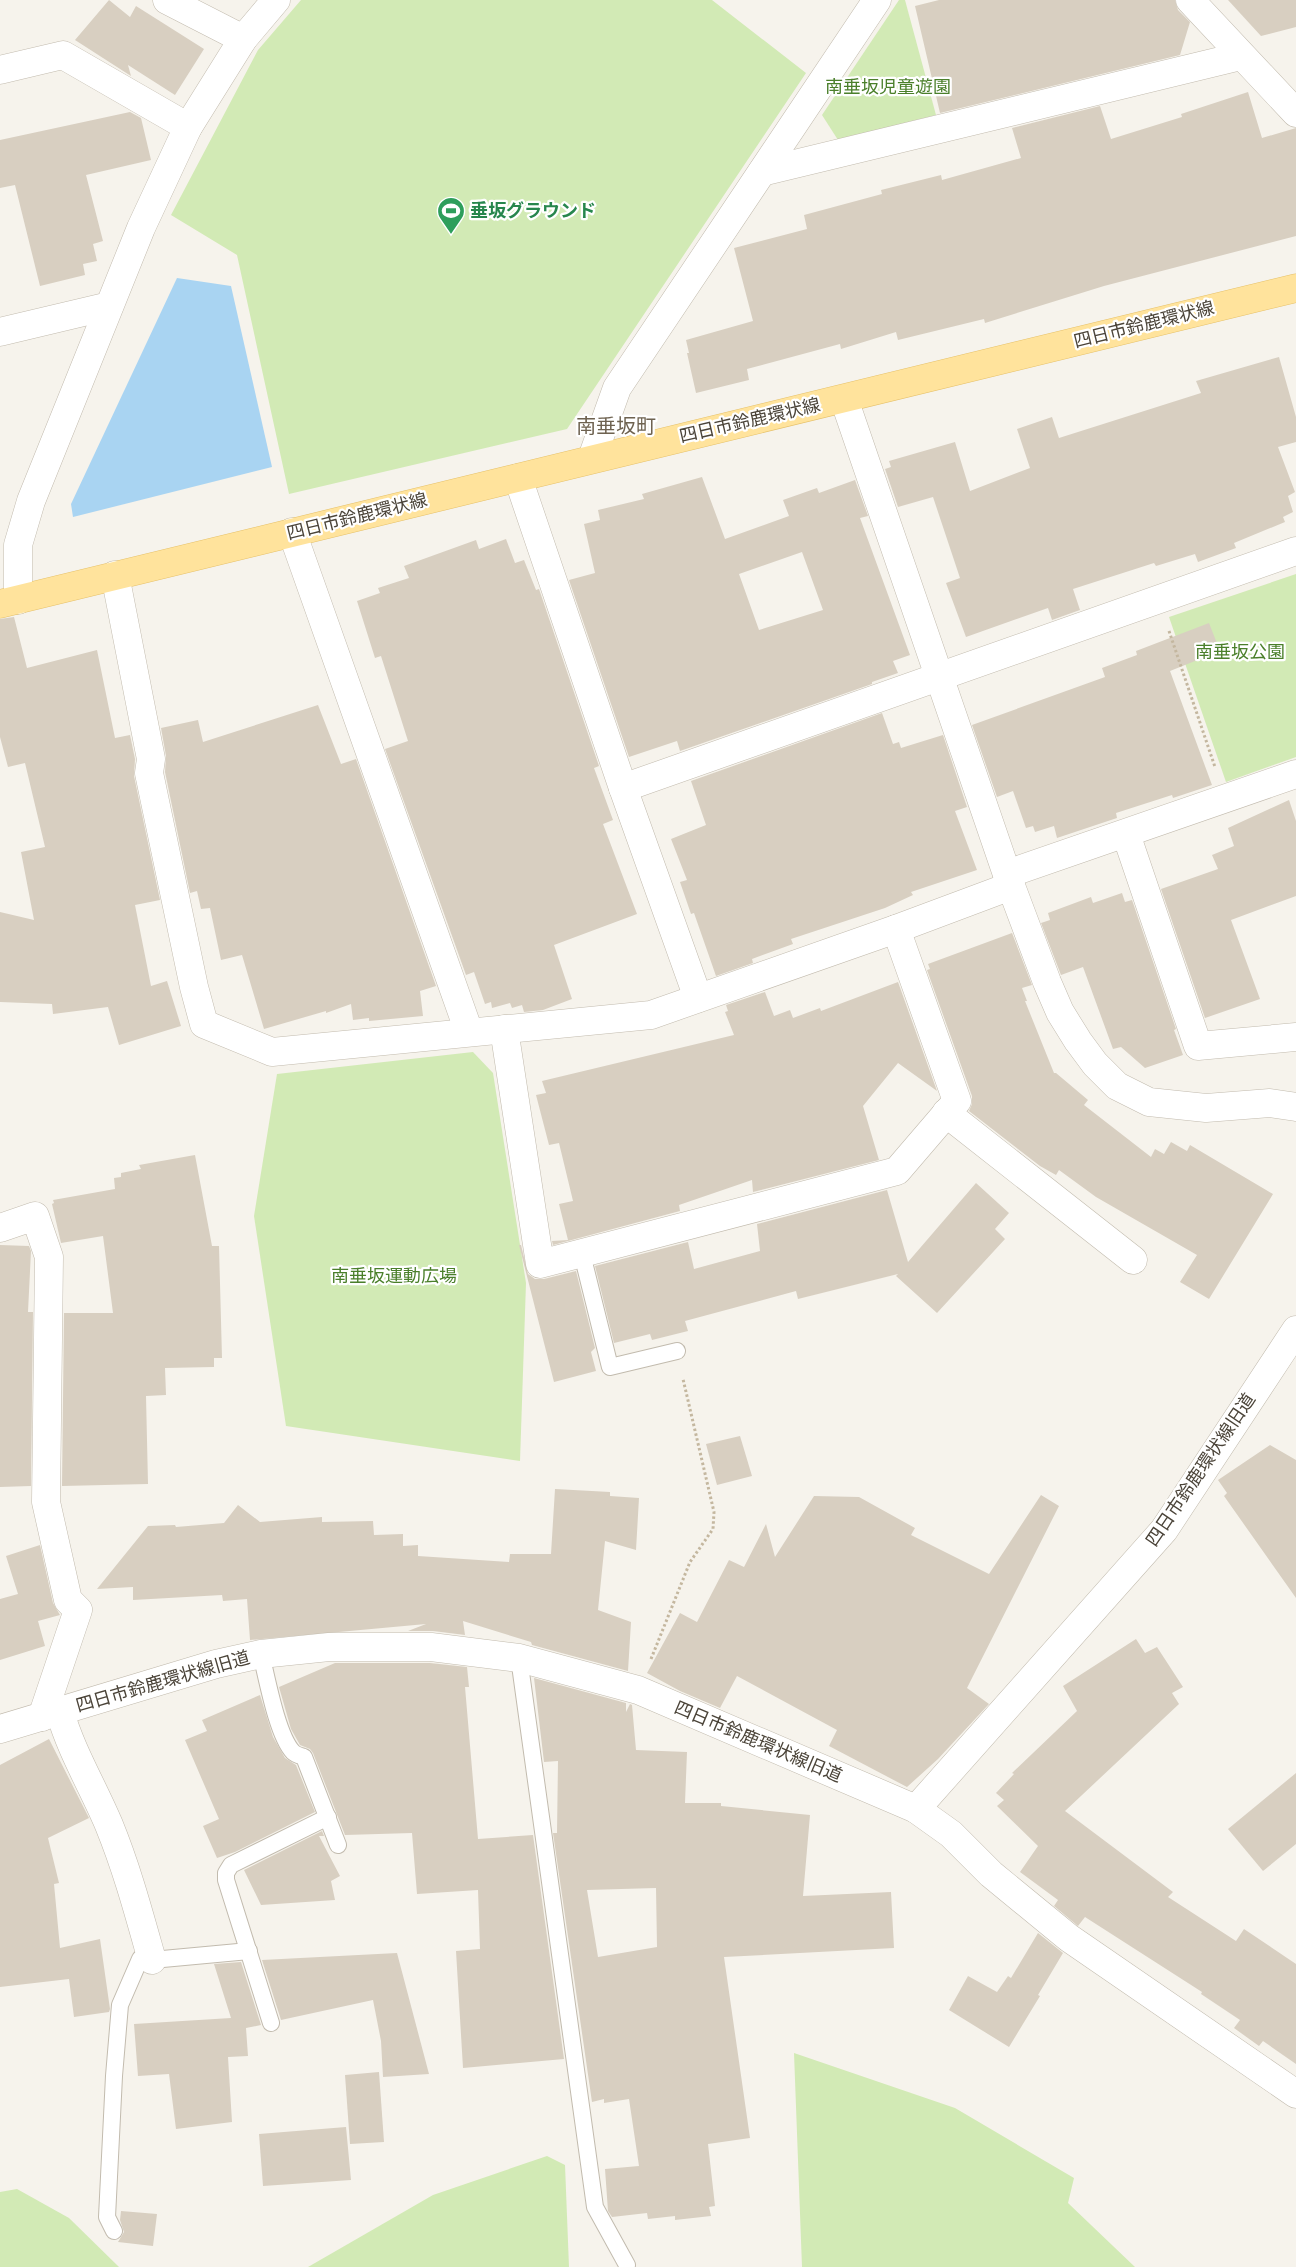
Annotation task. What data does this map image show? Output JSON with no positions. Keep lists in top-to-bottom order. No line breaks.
{"streets":{"main road":["四日市鈴鹿環状線"],"street":["四日市鈴鹿環状線旧道"]},"districts":["南垂坂町"],"parks":["南垂坂児童遊園","南垂坂公園","南垂坂運動広場"],"places":{"sports":["垂坂グラウンド"]}}
